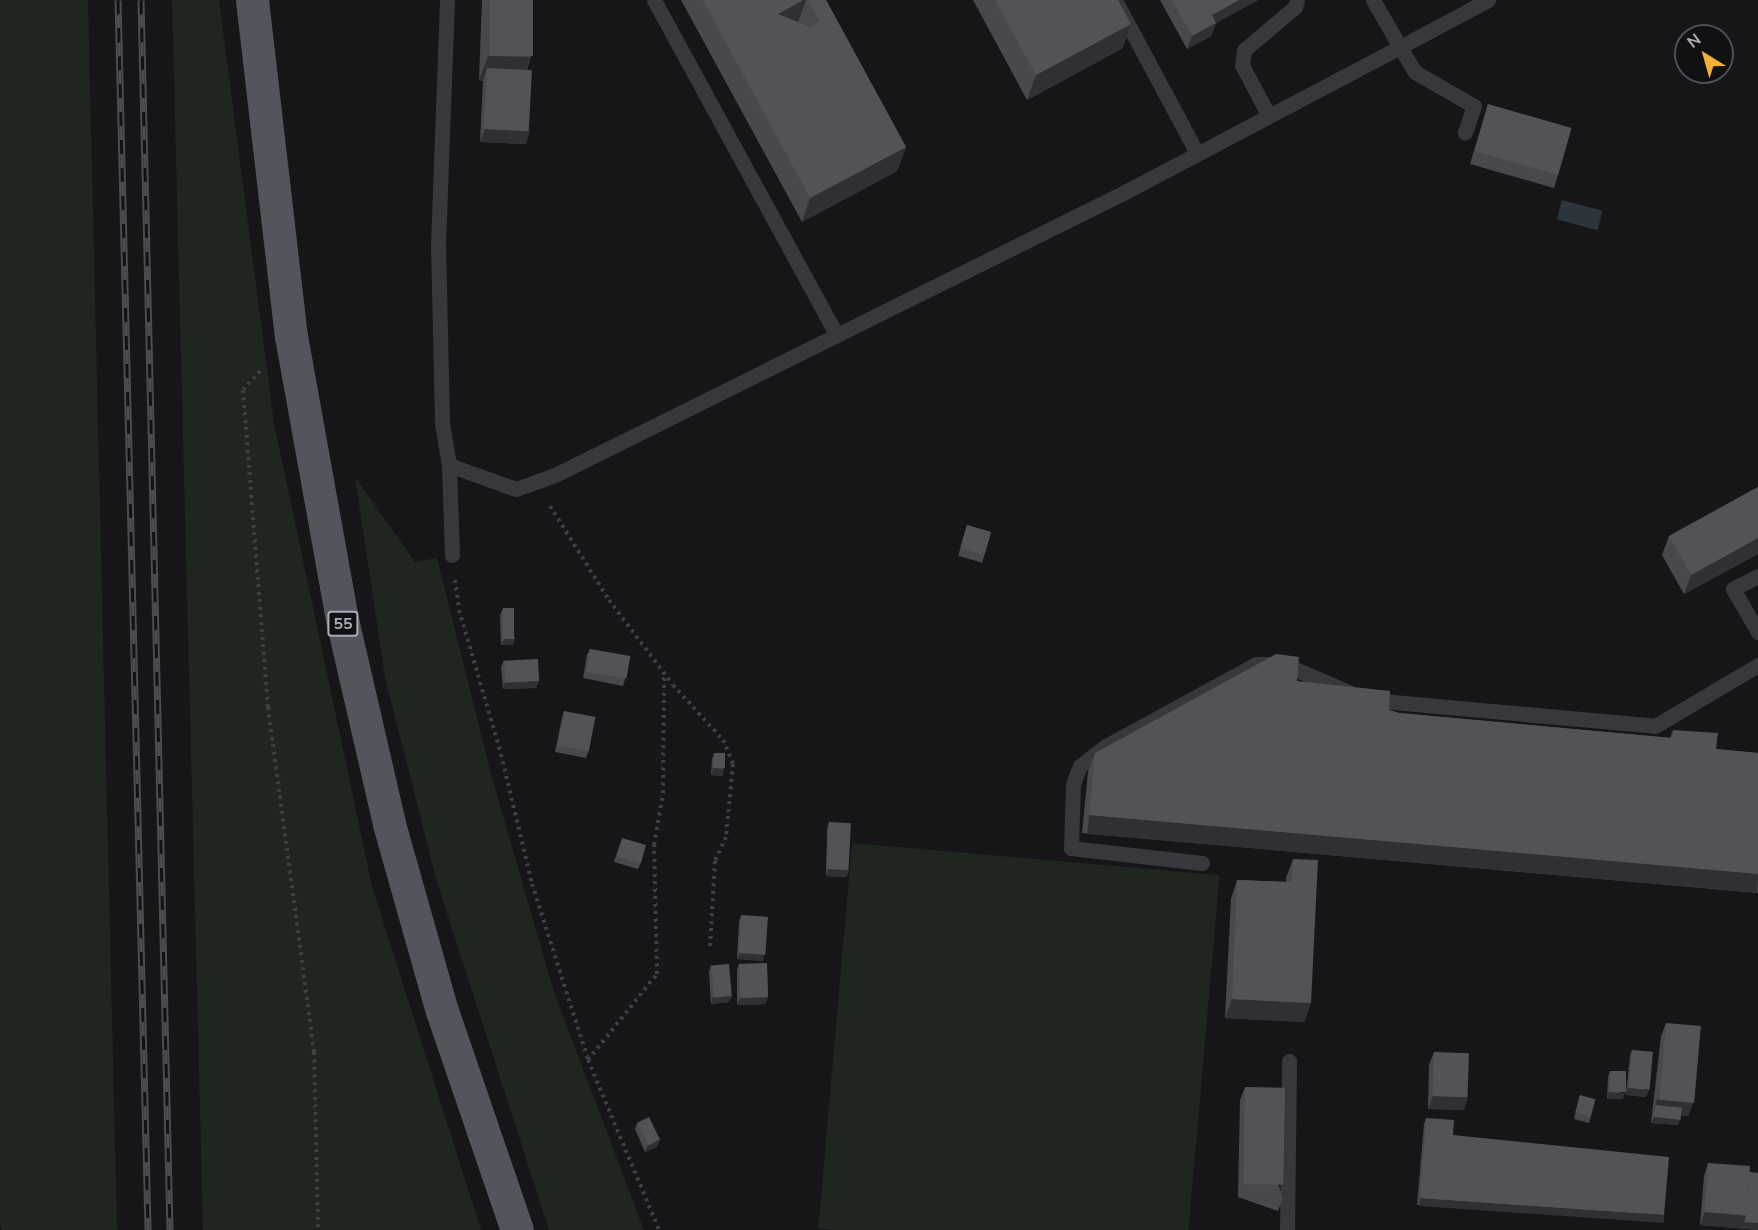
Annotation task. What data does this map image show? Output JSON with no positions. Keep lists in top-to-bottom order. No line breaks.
{"streets":{"main road":["55"]},"north":"top left"}
